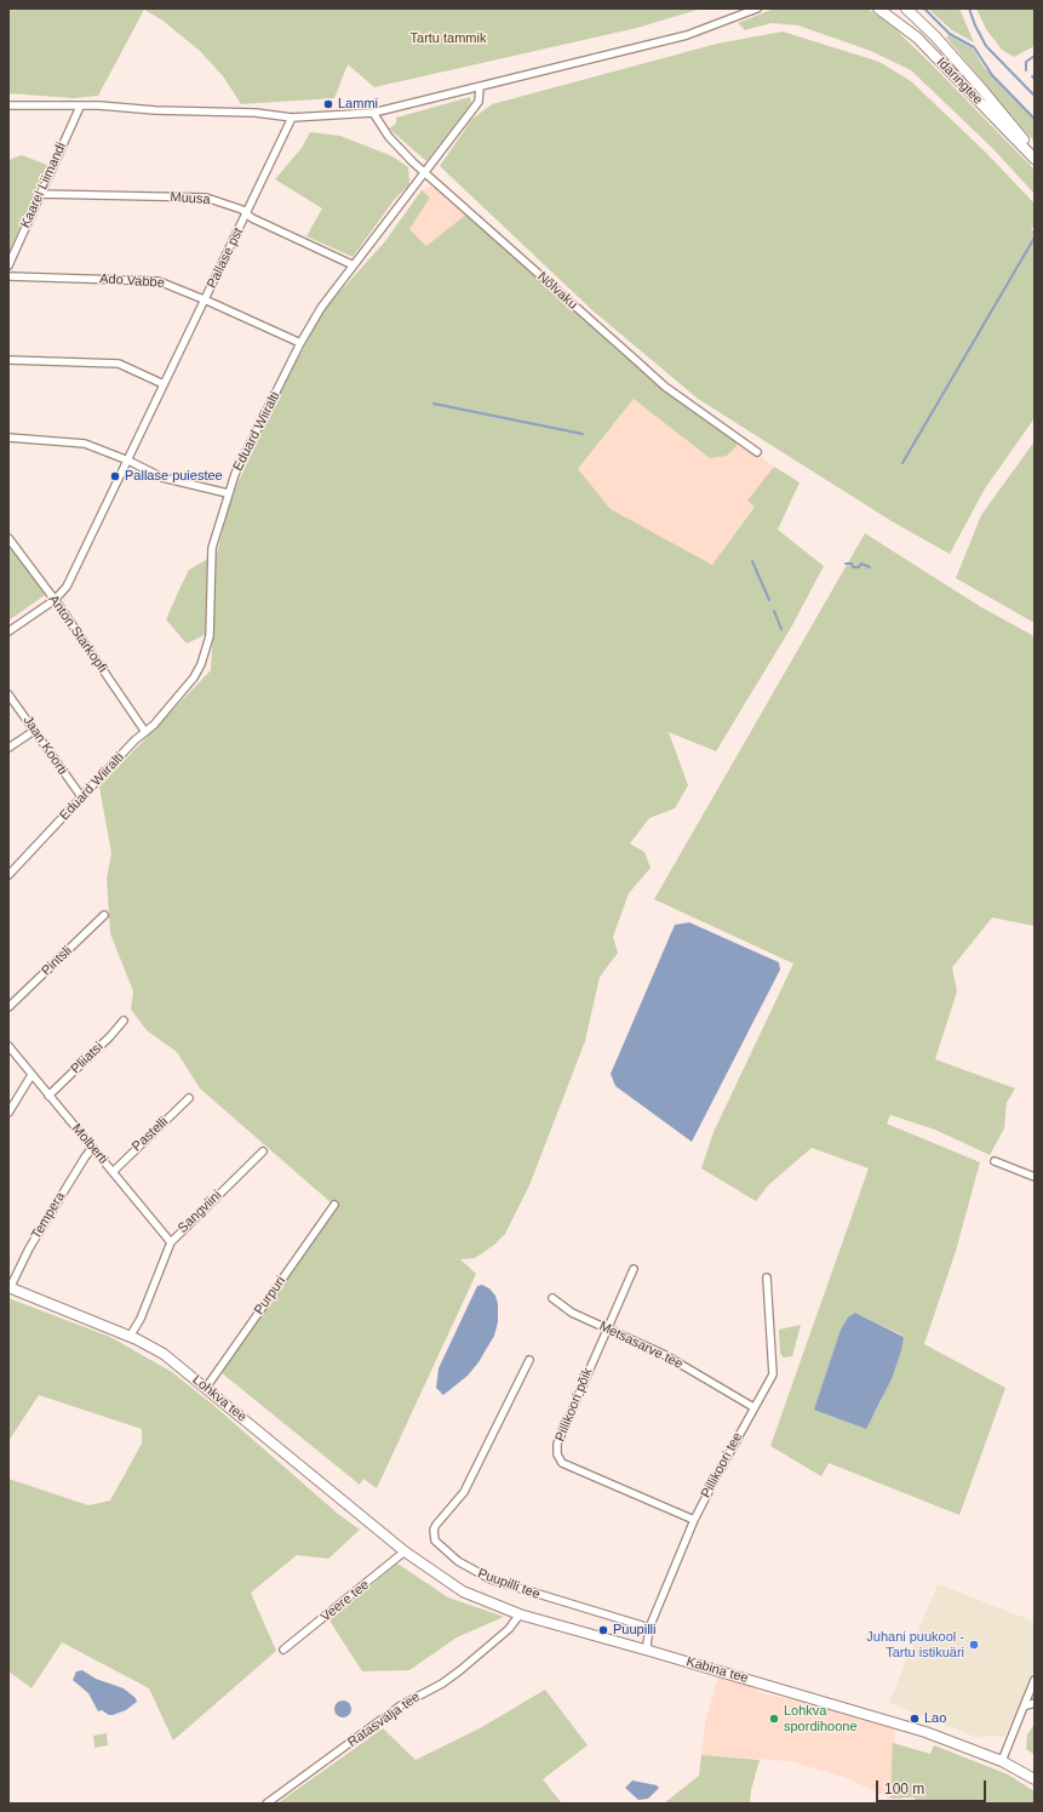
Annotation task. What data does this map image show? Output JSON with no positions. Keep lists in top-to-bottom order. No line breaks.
{"streets":{"street":["Idaringtee","Kaarel Liimandi","Muusa","Pallase pst","Ado Vabbe","Nõlvaku","Eduard Wiiralti","Anton Starkopfi","Jaan Koorti","Pintsli","Pliiatsi","Pastelli","Molberti","Sangviini","Tempera","Purpuri","Metsasarve tee","Lohkva tee","Pillikoori põik","Pillikoori tee","Puupilli tee","Veere tee","Kabina tee","Ratasvälja tee"]},"crossings":[["Kaarel Liimandi","Muusa"],["Muusa","Pallase pst"],["Muusa","Eduard Wiiralti"],["Pallase pst","Ado Vabbe"],["Pallase pst","Anton Starkopfi"],["Ado Vabbe","Eduard Wiiralti"],["Nõlvaku","Eduard Wiiralti"],["Eduard Wiiralti","Anton Starkopfi"],["Eduard Wiiralti","Jaan Koorti"],["Pliiatsi","Molberti"],["Pastelli","Molberti"],["Molberti","Sangviini"],["Molberti","Tempera"],["Sangviini","Lohkva tee"],["Tempera","Lohkva tee"],["Purpuri","Lohkva tee"],["Metsasarve tee","Pillikoori põik"],["Metsasarve tee","Pillikoori tee"],["Lohkva tee","Veere tee"],["Lohkva tee","Kabina tee"],["Pillikoori põik","Pillikoori tee"],["Pillikoori tee","Puupilli tee"],["Pillikoori tee","Kabina tee"],["Veere tee","Kabina tee"],["Kabina tee","Ratasvälja tee"]],"parks":["Tartu tammik"],"places":["Lammi","Pallase puiestee","Puupilli","Juhani puukool - Tartu istikuäri","Lohkva spordihoone","Lao"],"scale_bar":"100 m"}
